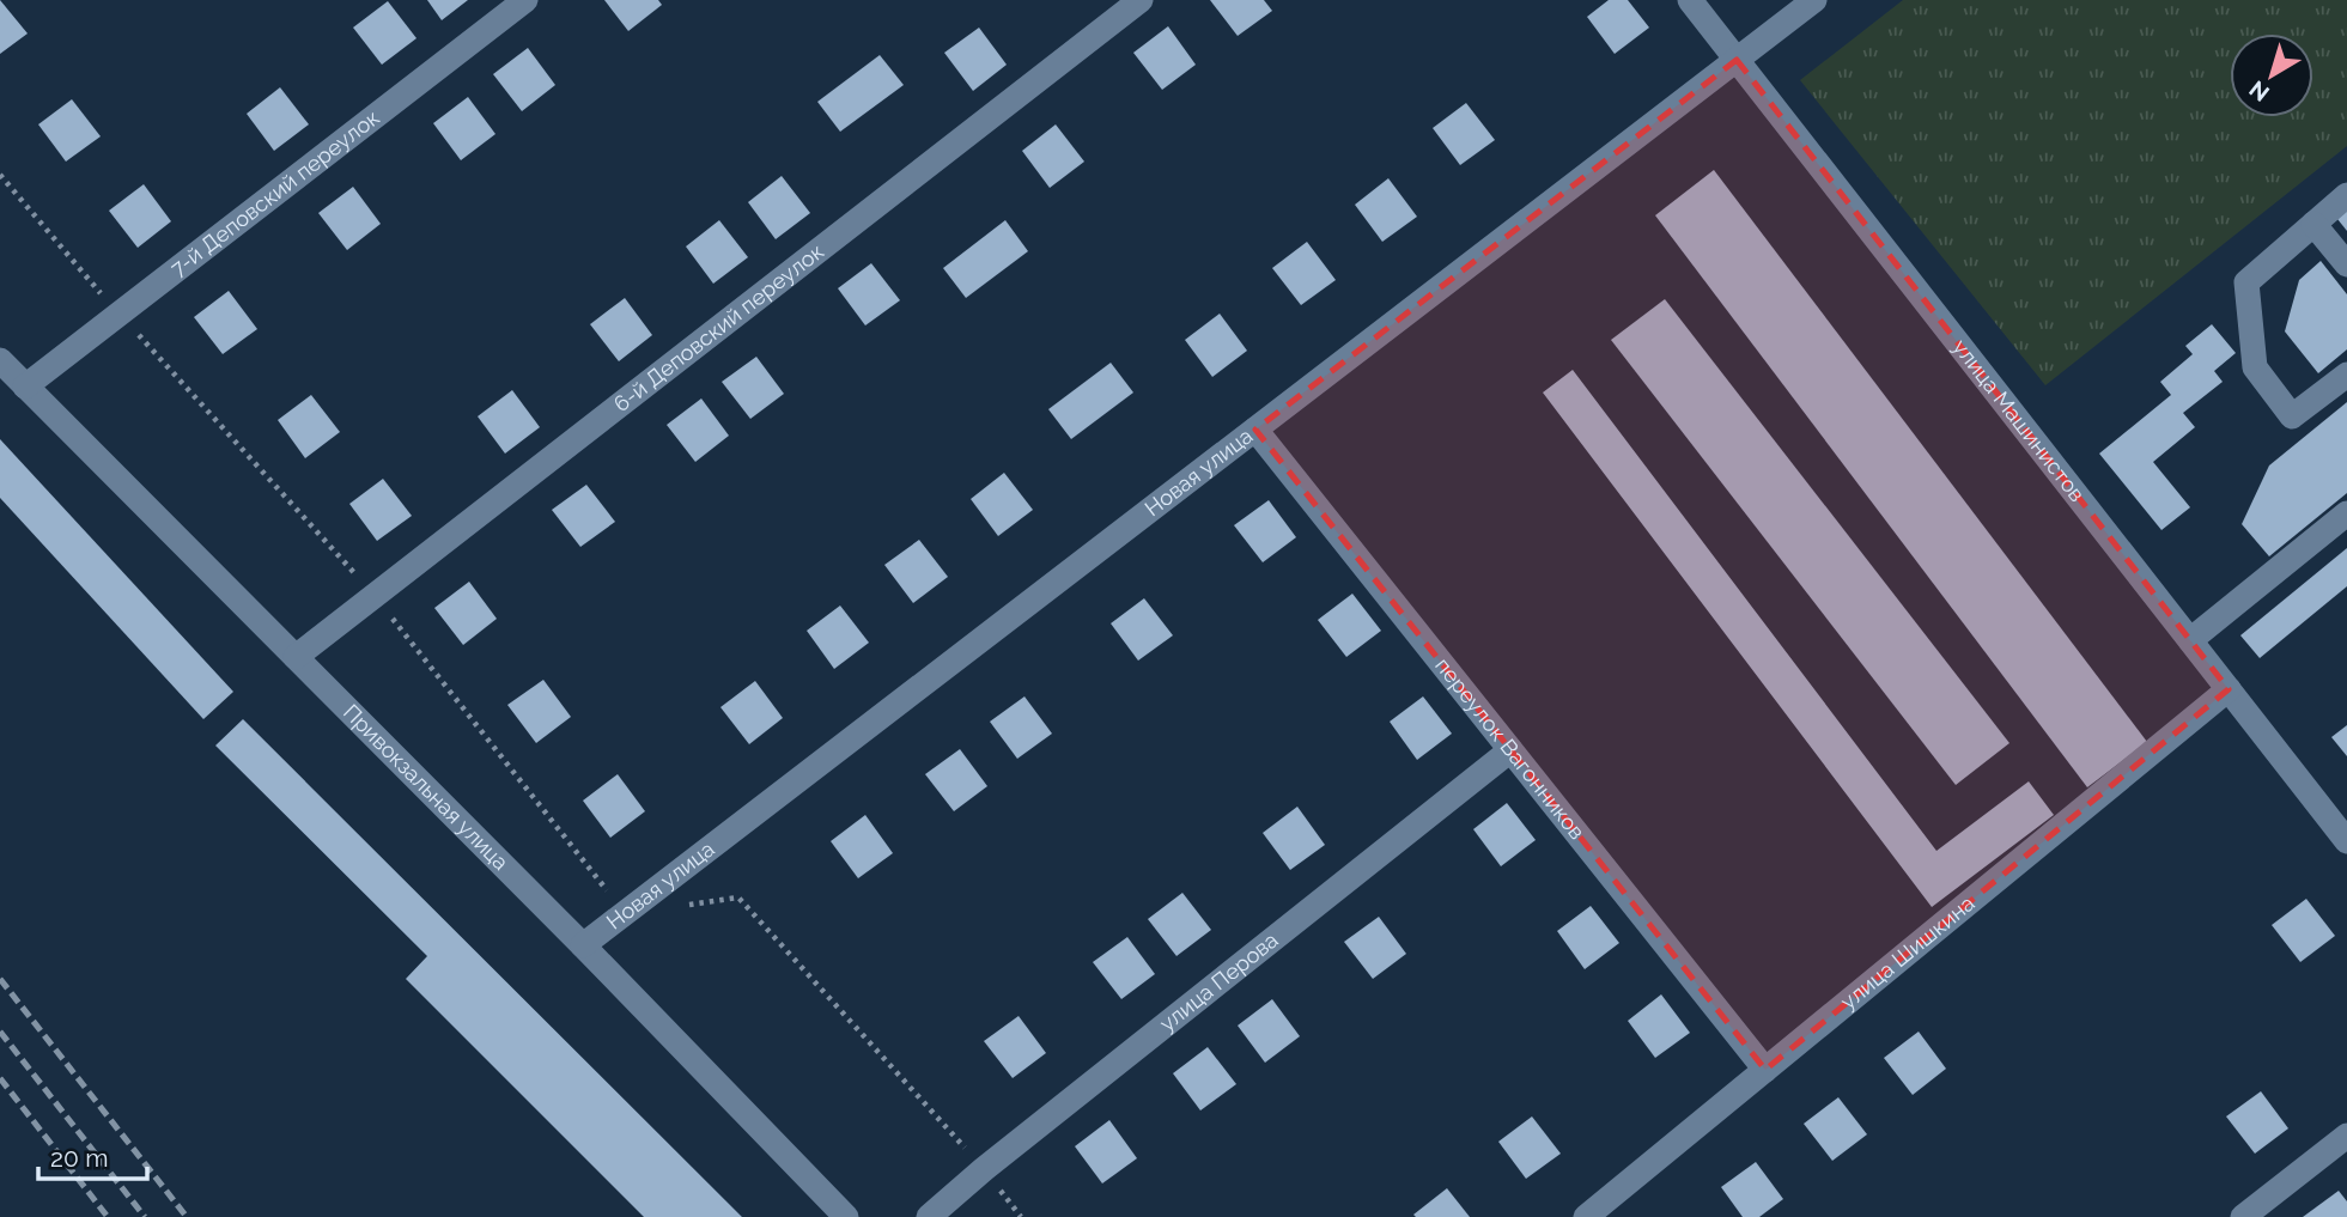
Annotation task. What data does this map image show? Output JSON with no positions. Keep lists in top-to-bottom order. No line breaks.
{"streets":{"street":["7-й Деповский переулок","6-й Деповский переулок","улица Машинистов","Новая улица","переулок Вагонников","Привокзальная улица","улица Шишкина","улица Перова"]},"crossings":[["7-й Деповский переулок","Привокзальная улица"],["6-й Деповский переулок","Привокзальная улица"],["улица Машинистов","Новая улица"],["улица Машинистов","улица Шишкина"],["Новая улица","переулок Вагонников"],["Новая улица","Привокзальная улица"],["переулок Вагонников","улица Шишкина"],["переулок Вагонников","улица Перова"]],"scale_bar":"20 m","north":"bottom left"}
